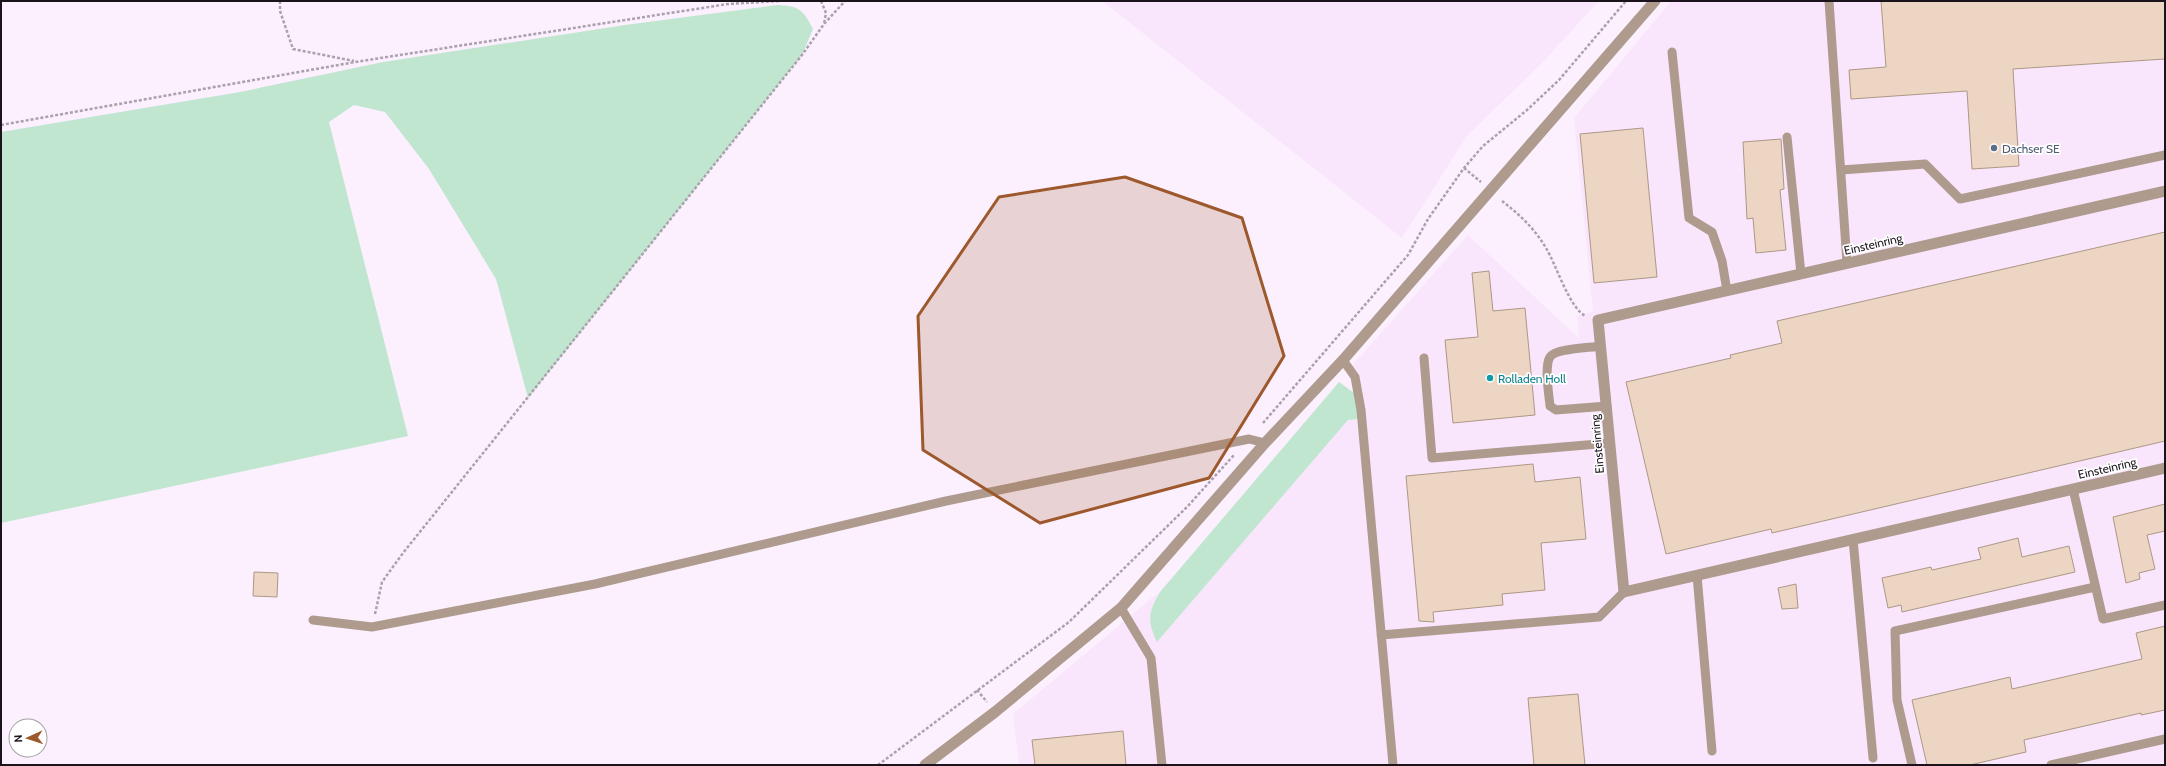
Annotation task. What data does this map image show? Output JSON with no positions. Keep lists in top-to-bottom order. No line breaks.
{"streets":{"street":["Einsteinring"]},"places":["Dachser SE","Rolladen Holl"],"north":"left"}
